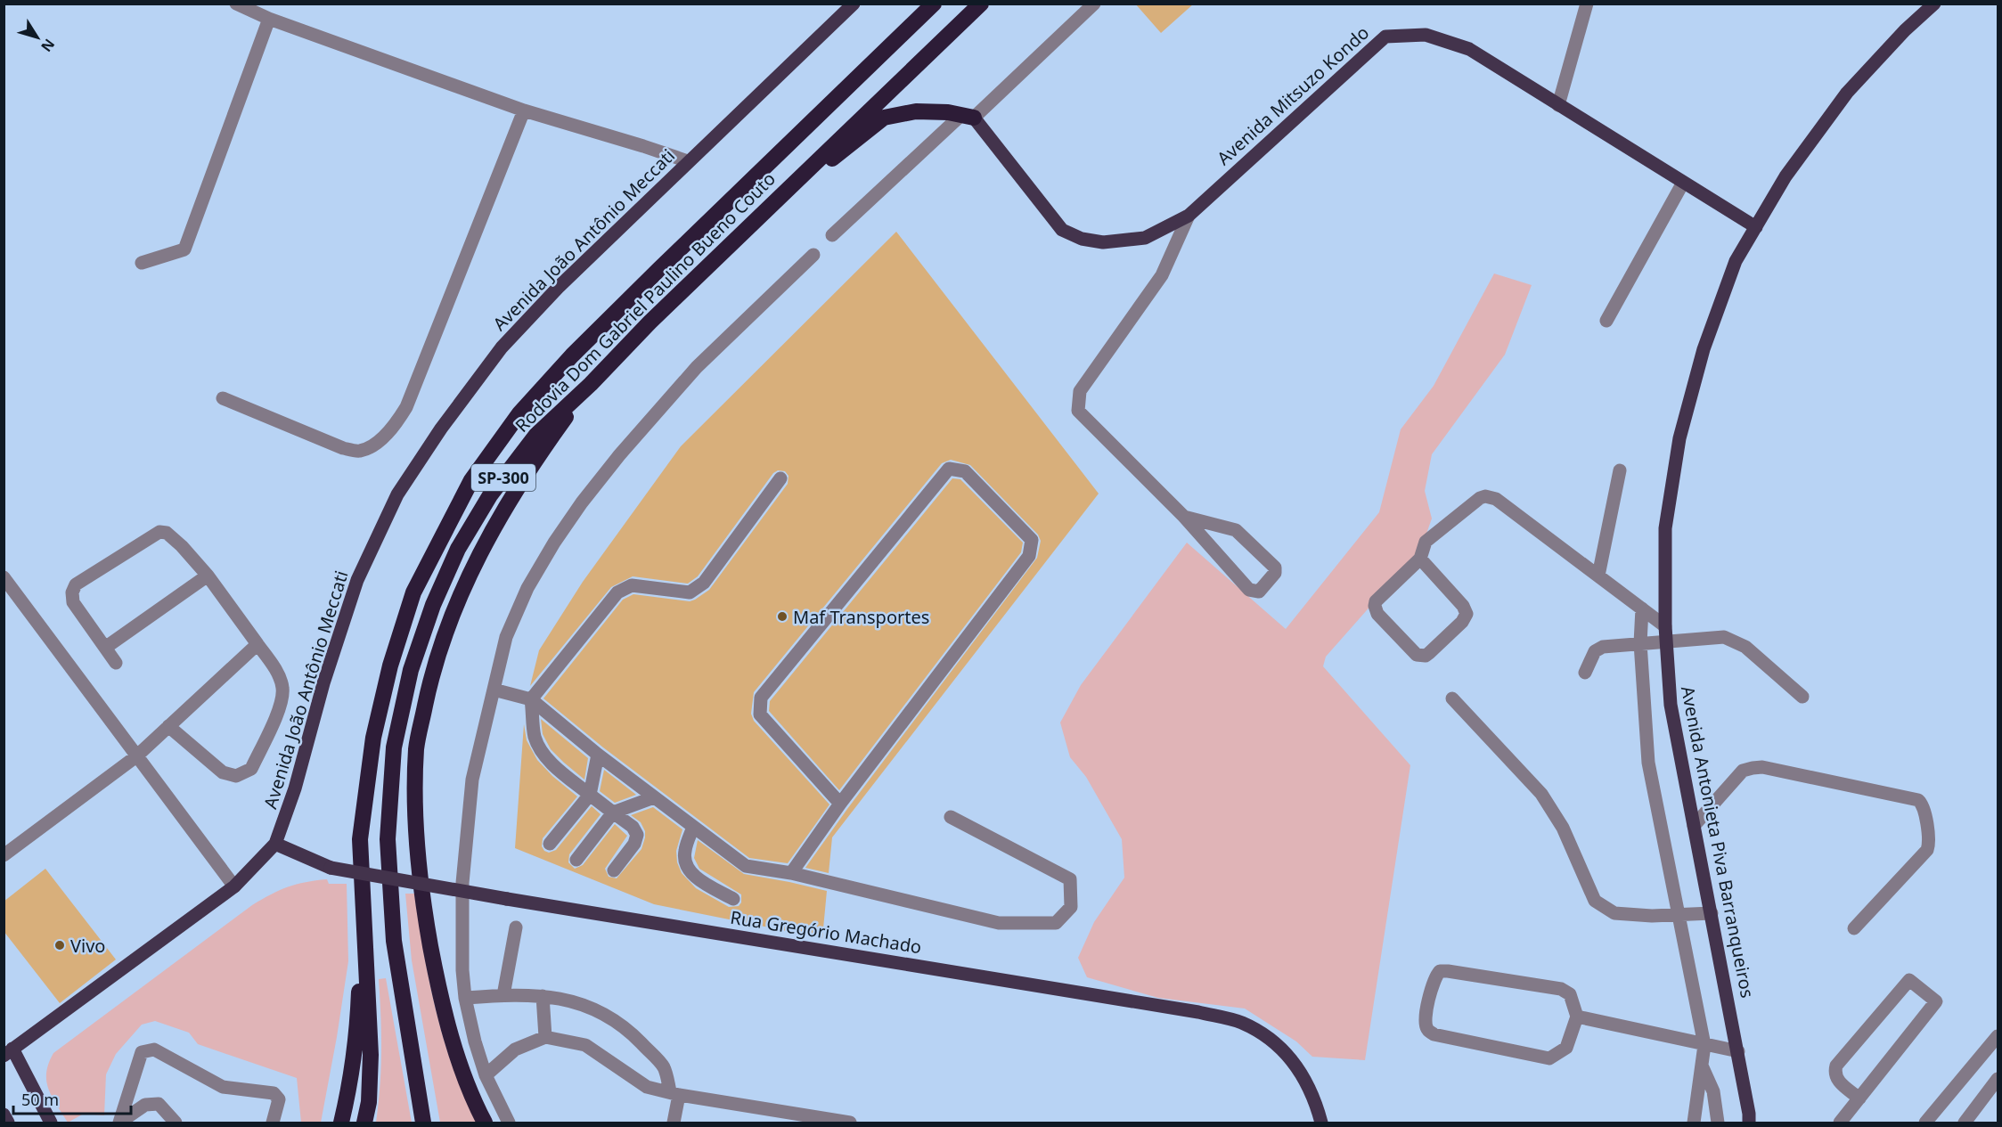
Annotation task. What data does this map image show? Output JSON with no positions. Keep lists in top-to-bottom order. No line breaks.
{"streets":{"highway":["Rodovia Dom Gabriel Paulino Bueno Couto","SP-300"],"main road":["Avenida Mitsuzo Kondo","Avenida João Antônio Meccati","Avenida Antonieta Piva Barranqueiros","Rua Gregório Machado"]},"crossings":[["Avenida Mitsuzo Kondo","Avenida Antonieta Piva Barranqueiros"],["Avenida João Antônio Meccati","Rua Gregório Machado"]],"places":["Maf Transportes","Vivo"],"scale_bar":"50 m","north":"bottom right"}
